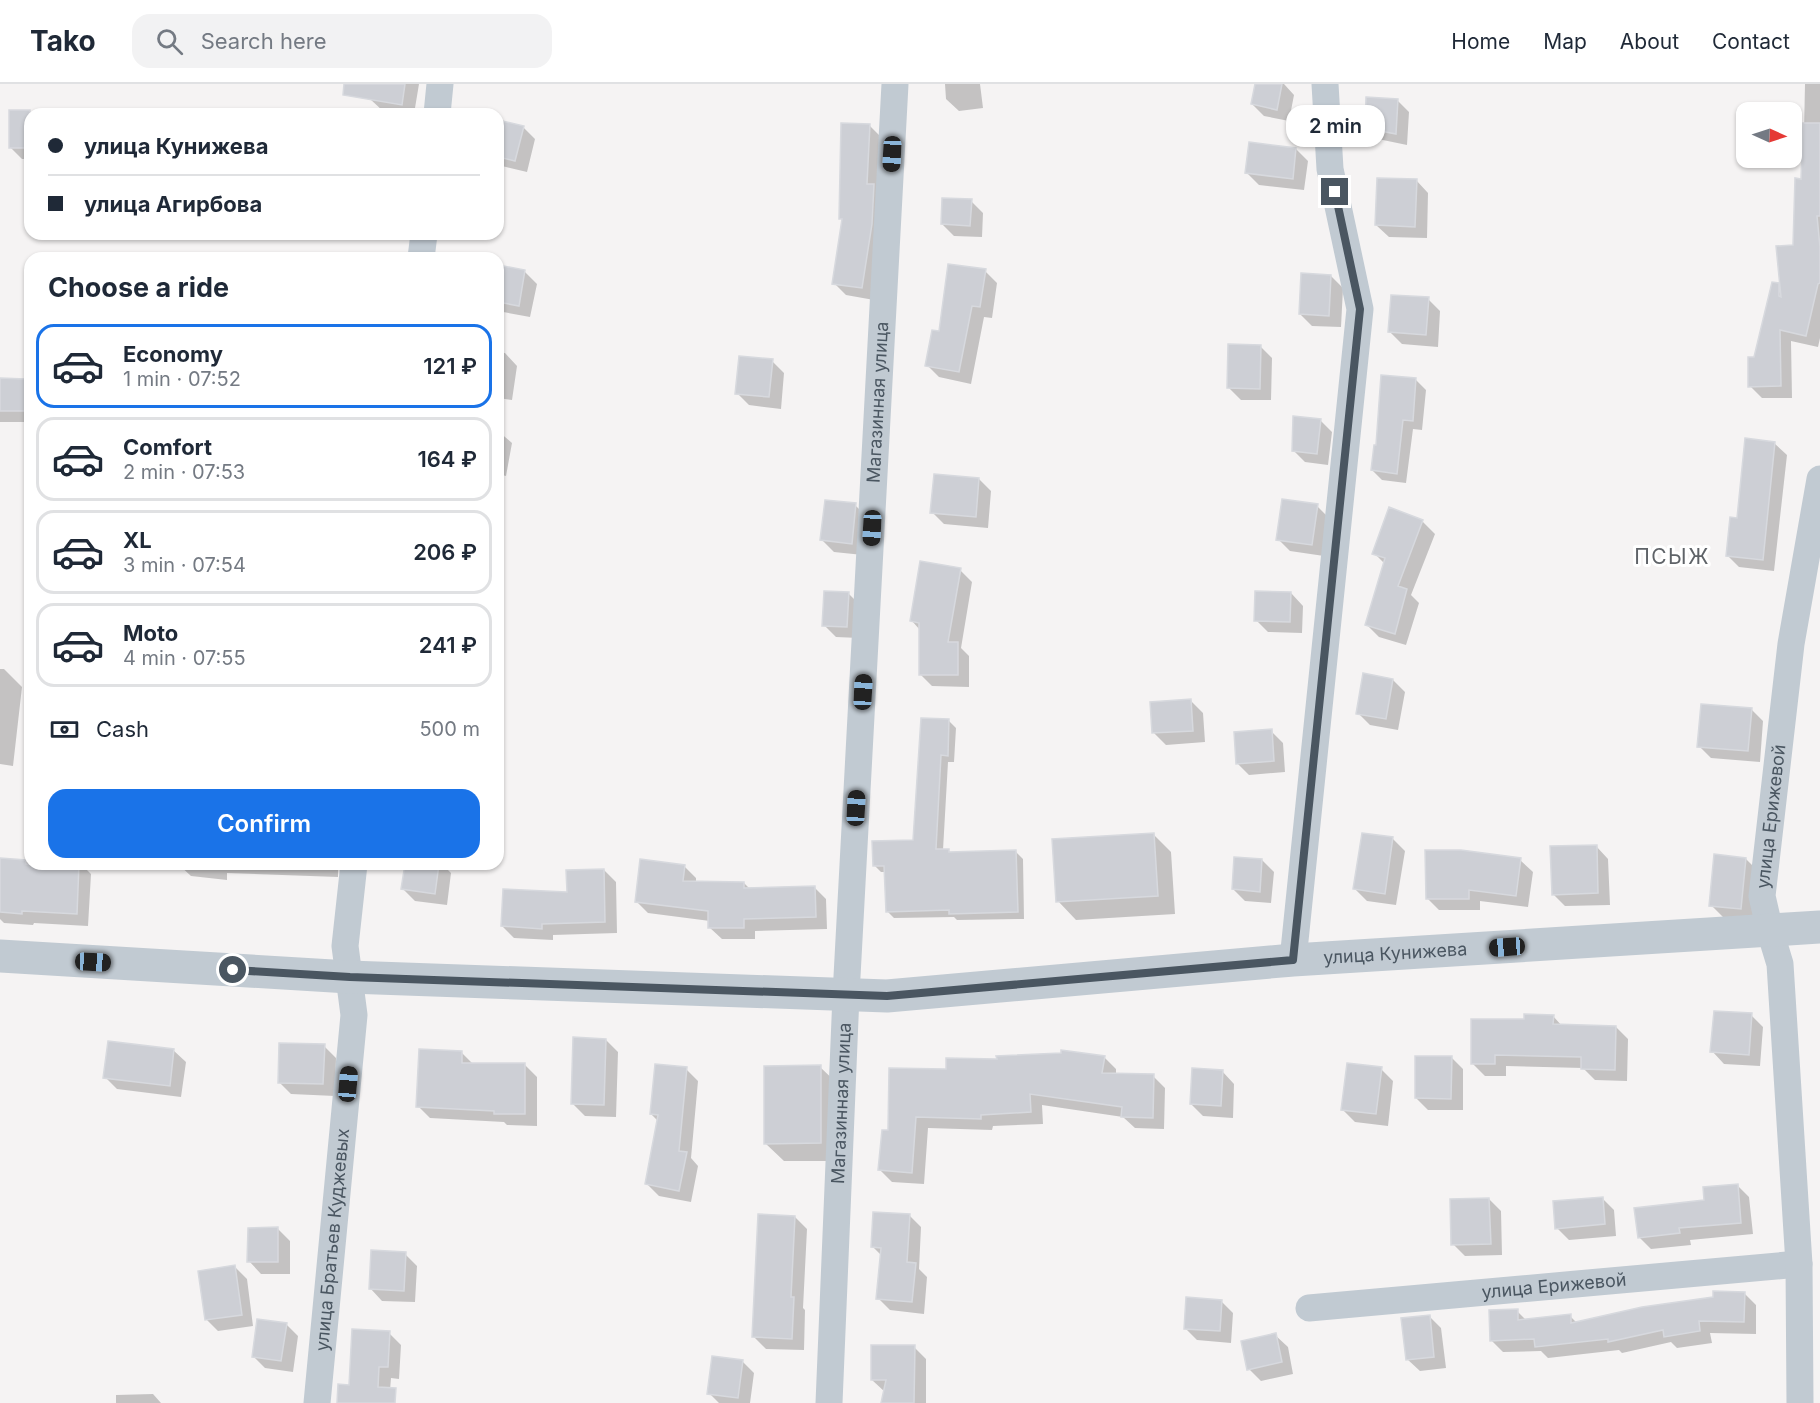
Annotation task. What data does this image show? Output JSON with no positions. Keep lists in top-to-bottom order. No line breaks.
{"streets":{"street":["Магазинная улица","улица Ерижевой","улица Кунижева","улица Братьев Куджевых"]},"crossings":[["Магазинная улица","улица Кунижева"],["улица Ерижевой","улица Кунижева"],["улица Кунижева","улица Братьев Куджевых"]],"districts":["ПСЫЖ"],"north":"right","page":{"header":"Tako","search":"Search here","nav":["Home","Map","About","Contact"],"bubble":"2 min","banner":["улица Кунижева","улица Агирбова"],"heading":"Choose a ride","list":[{"name":"Economy","note":"1 min · 07:52","value":"121 ₽"},{"name":"Comfort","note":"2 min · 07:53","value":"164 ₽"},{"name":"XL","note":"3 min · 07:54","value":"206 ₽"},{"name":"Moto","note":"4 min · 07:55","value":"241 ₽"}],"pay":["Cash","500 m"],"buttons":"Confirm"}}
